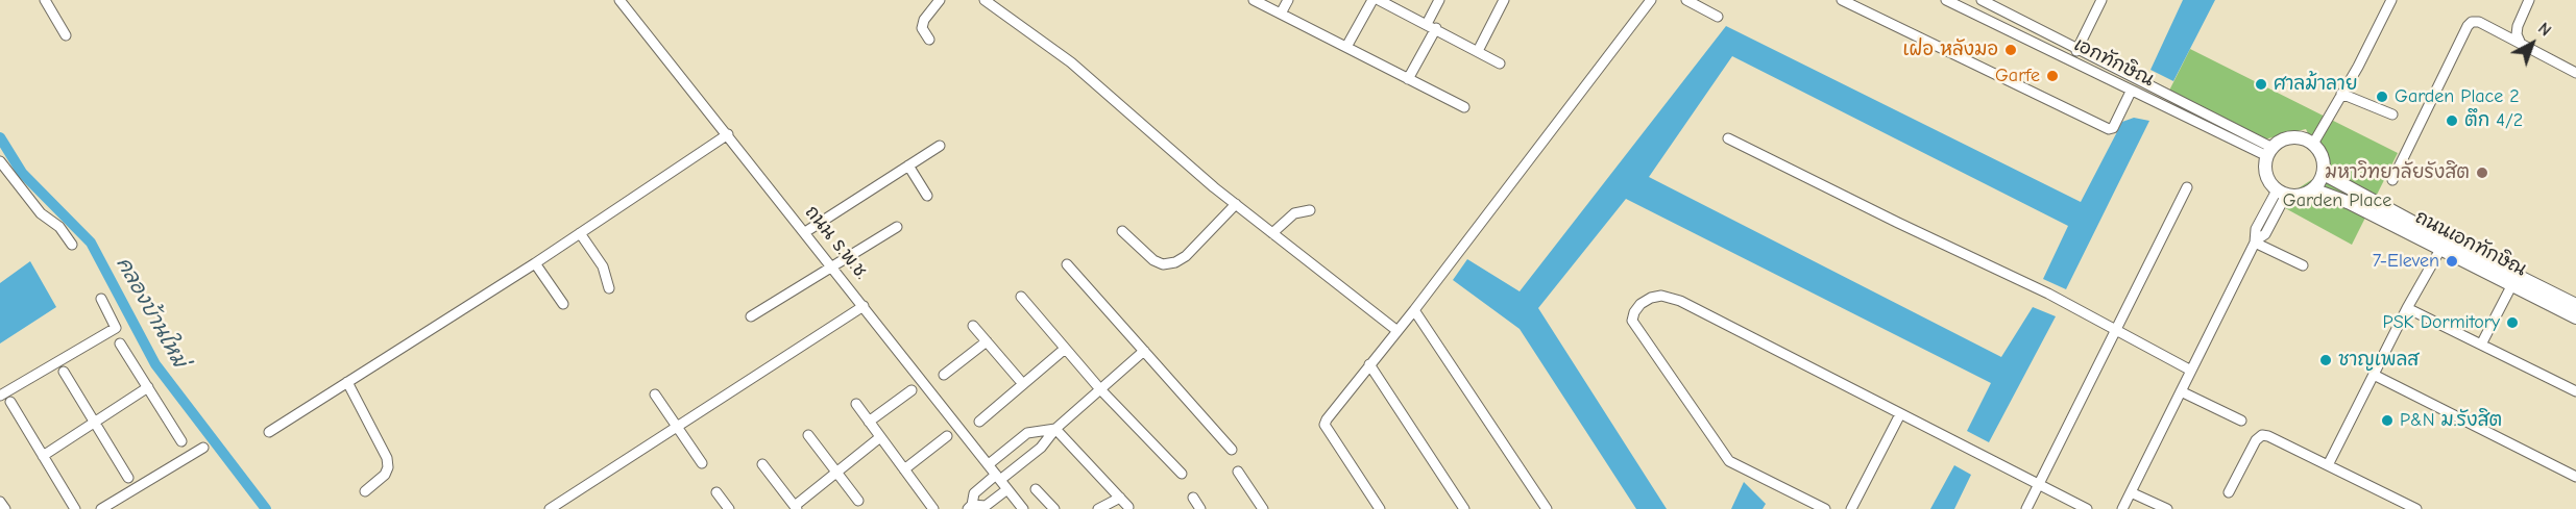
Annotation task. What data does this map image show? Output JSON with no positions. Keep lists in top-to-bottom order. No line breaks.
{"streets":{"street":["เอกทักษิณ","ถนน ร.พ.ช.","ถนนเอกทักษิณ"]},"crossings":[["เอกทักษิณ","ถนนเอกทักษิณ"]],"water":["คลองบ้านใหม่"],"parks":["Garden Place"],"places":["เฝอ หลังมอ","Garfe","ศาลม้าลาย","Garden Place 2","ตึก 4/2","มหาวิทยาลัยรังสิต","7-Eleven","PSK Dormitory","ชาญเพลส","P&N ม.รังสิต"],"north":"top right"}
